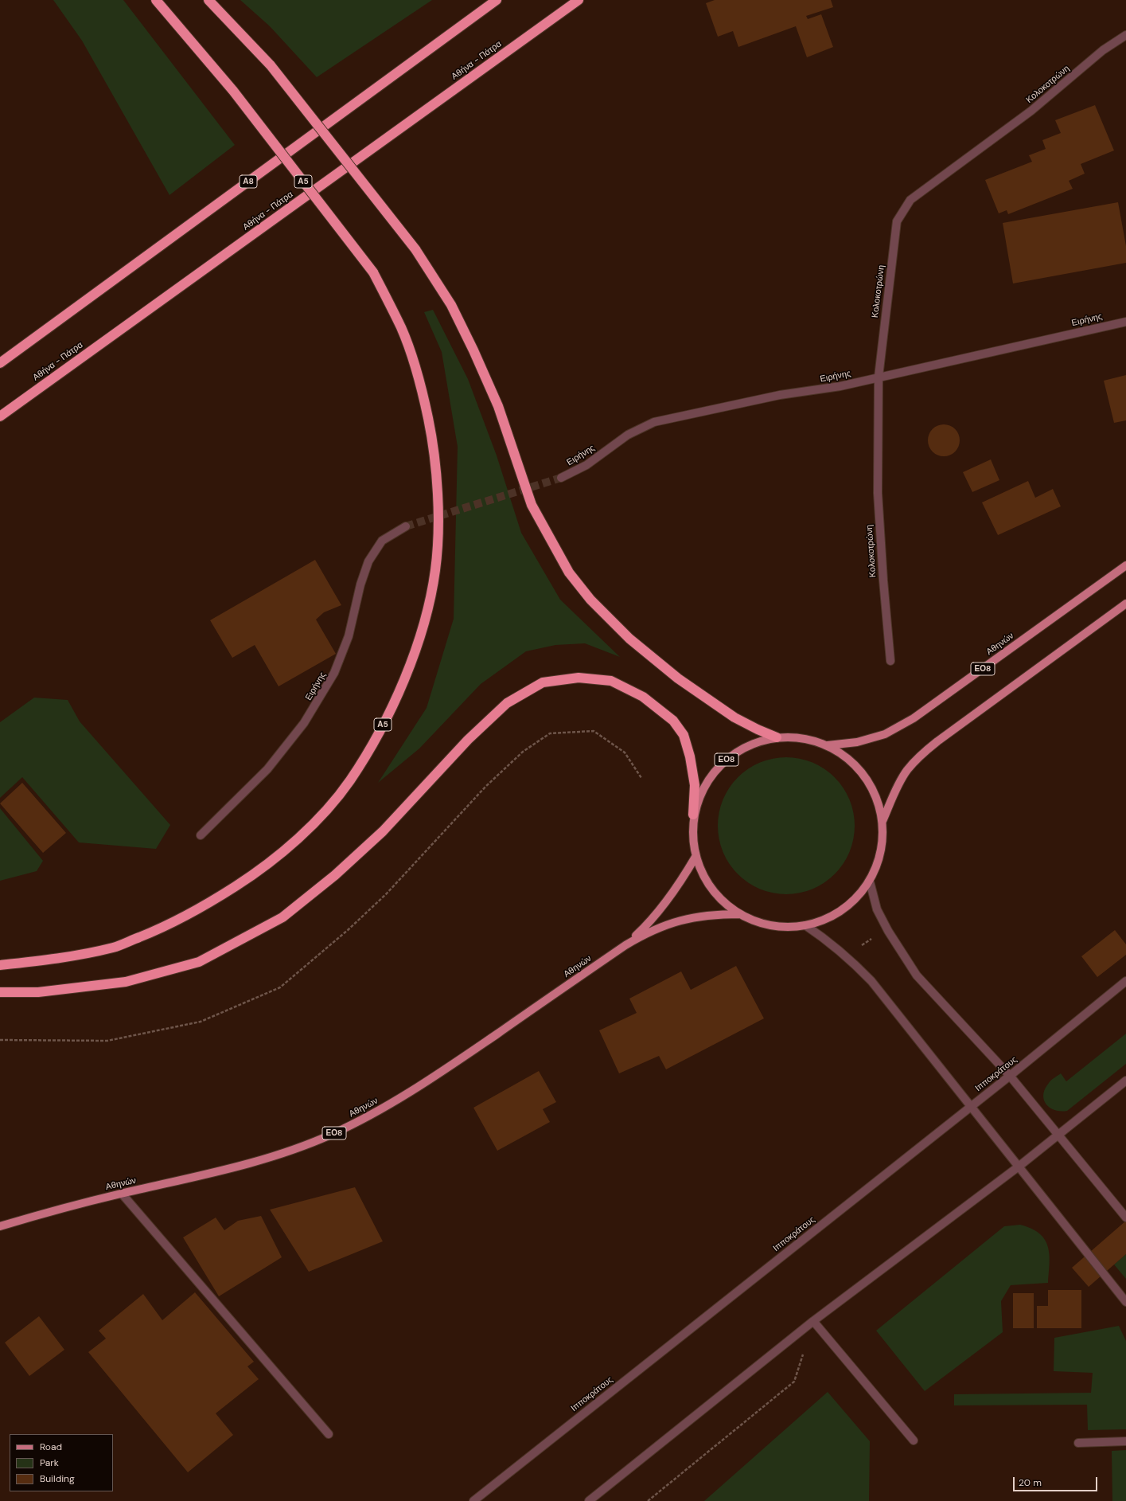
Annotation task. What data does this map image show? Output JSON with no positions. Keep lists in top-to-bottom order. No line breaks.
{"streets":{"highway":["Αθήνα - Πάτρα","Α8","Α5"],"main road":["Αθηνών","ΕΟ8"],"street":["Κολοκοτρώνη","Ειρήνης","Ιπποκράτους"]},"crossings":[["Κολοκοτρώνη","Ειρήνης"]],"legend":["Road","Park","Building"],"scale_bar":"20 m"}
